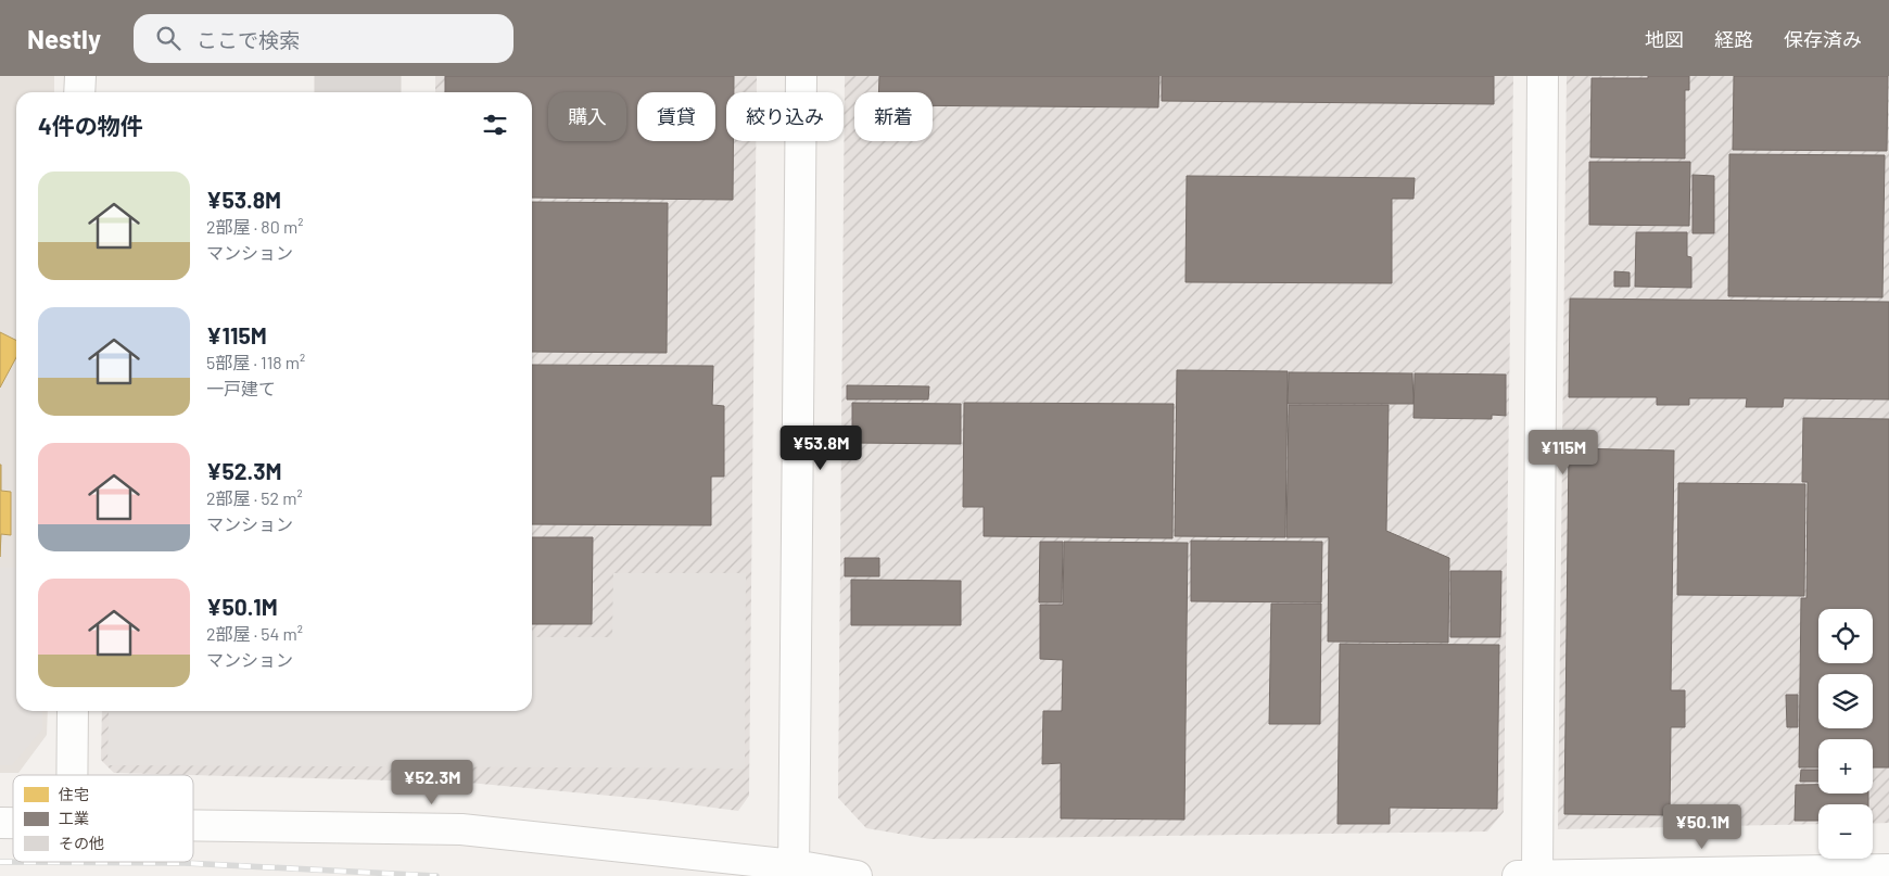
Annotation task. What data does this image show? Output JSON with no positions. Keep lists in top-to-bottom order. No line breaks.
{"legend":["住宅","工業","その他"],"page":{"header":"Nestly","search":"ここで検索","nav":["地図","経路","保存済み"],"chip":["購入","賃貸","絞り込み","新着"],"heading":"4件の物件","list":[{"name":"¥53.8M","note":"2部屋 · 80 m² · マンション"},{"name":"¥115M","note":"5部屋 · 118 m² · 一戸建て"},{"name":"¥52.3M","note":"2部屋 · 52 m² · マンション"},{"name":"¥50.1M","note":"2部屋 · 54 m² · マンション"}],"price":["¥53.8M","¥115M","¥52.3M","¥50.1M"],"map_buttons":["+","−"]}}
